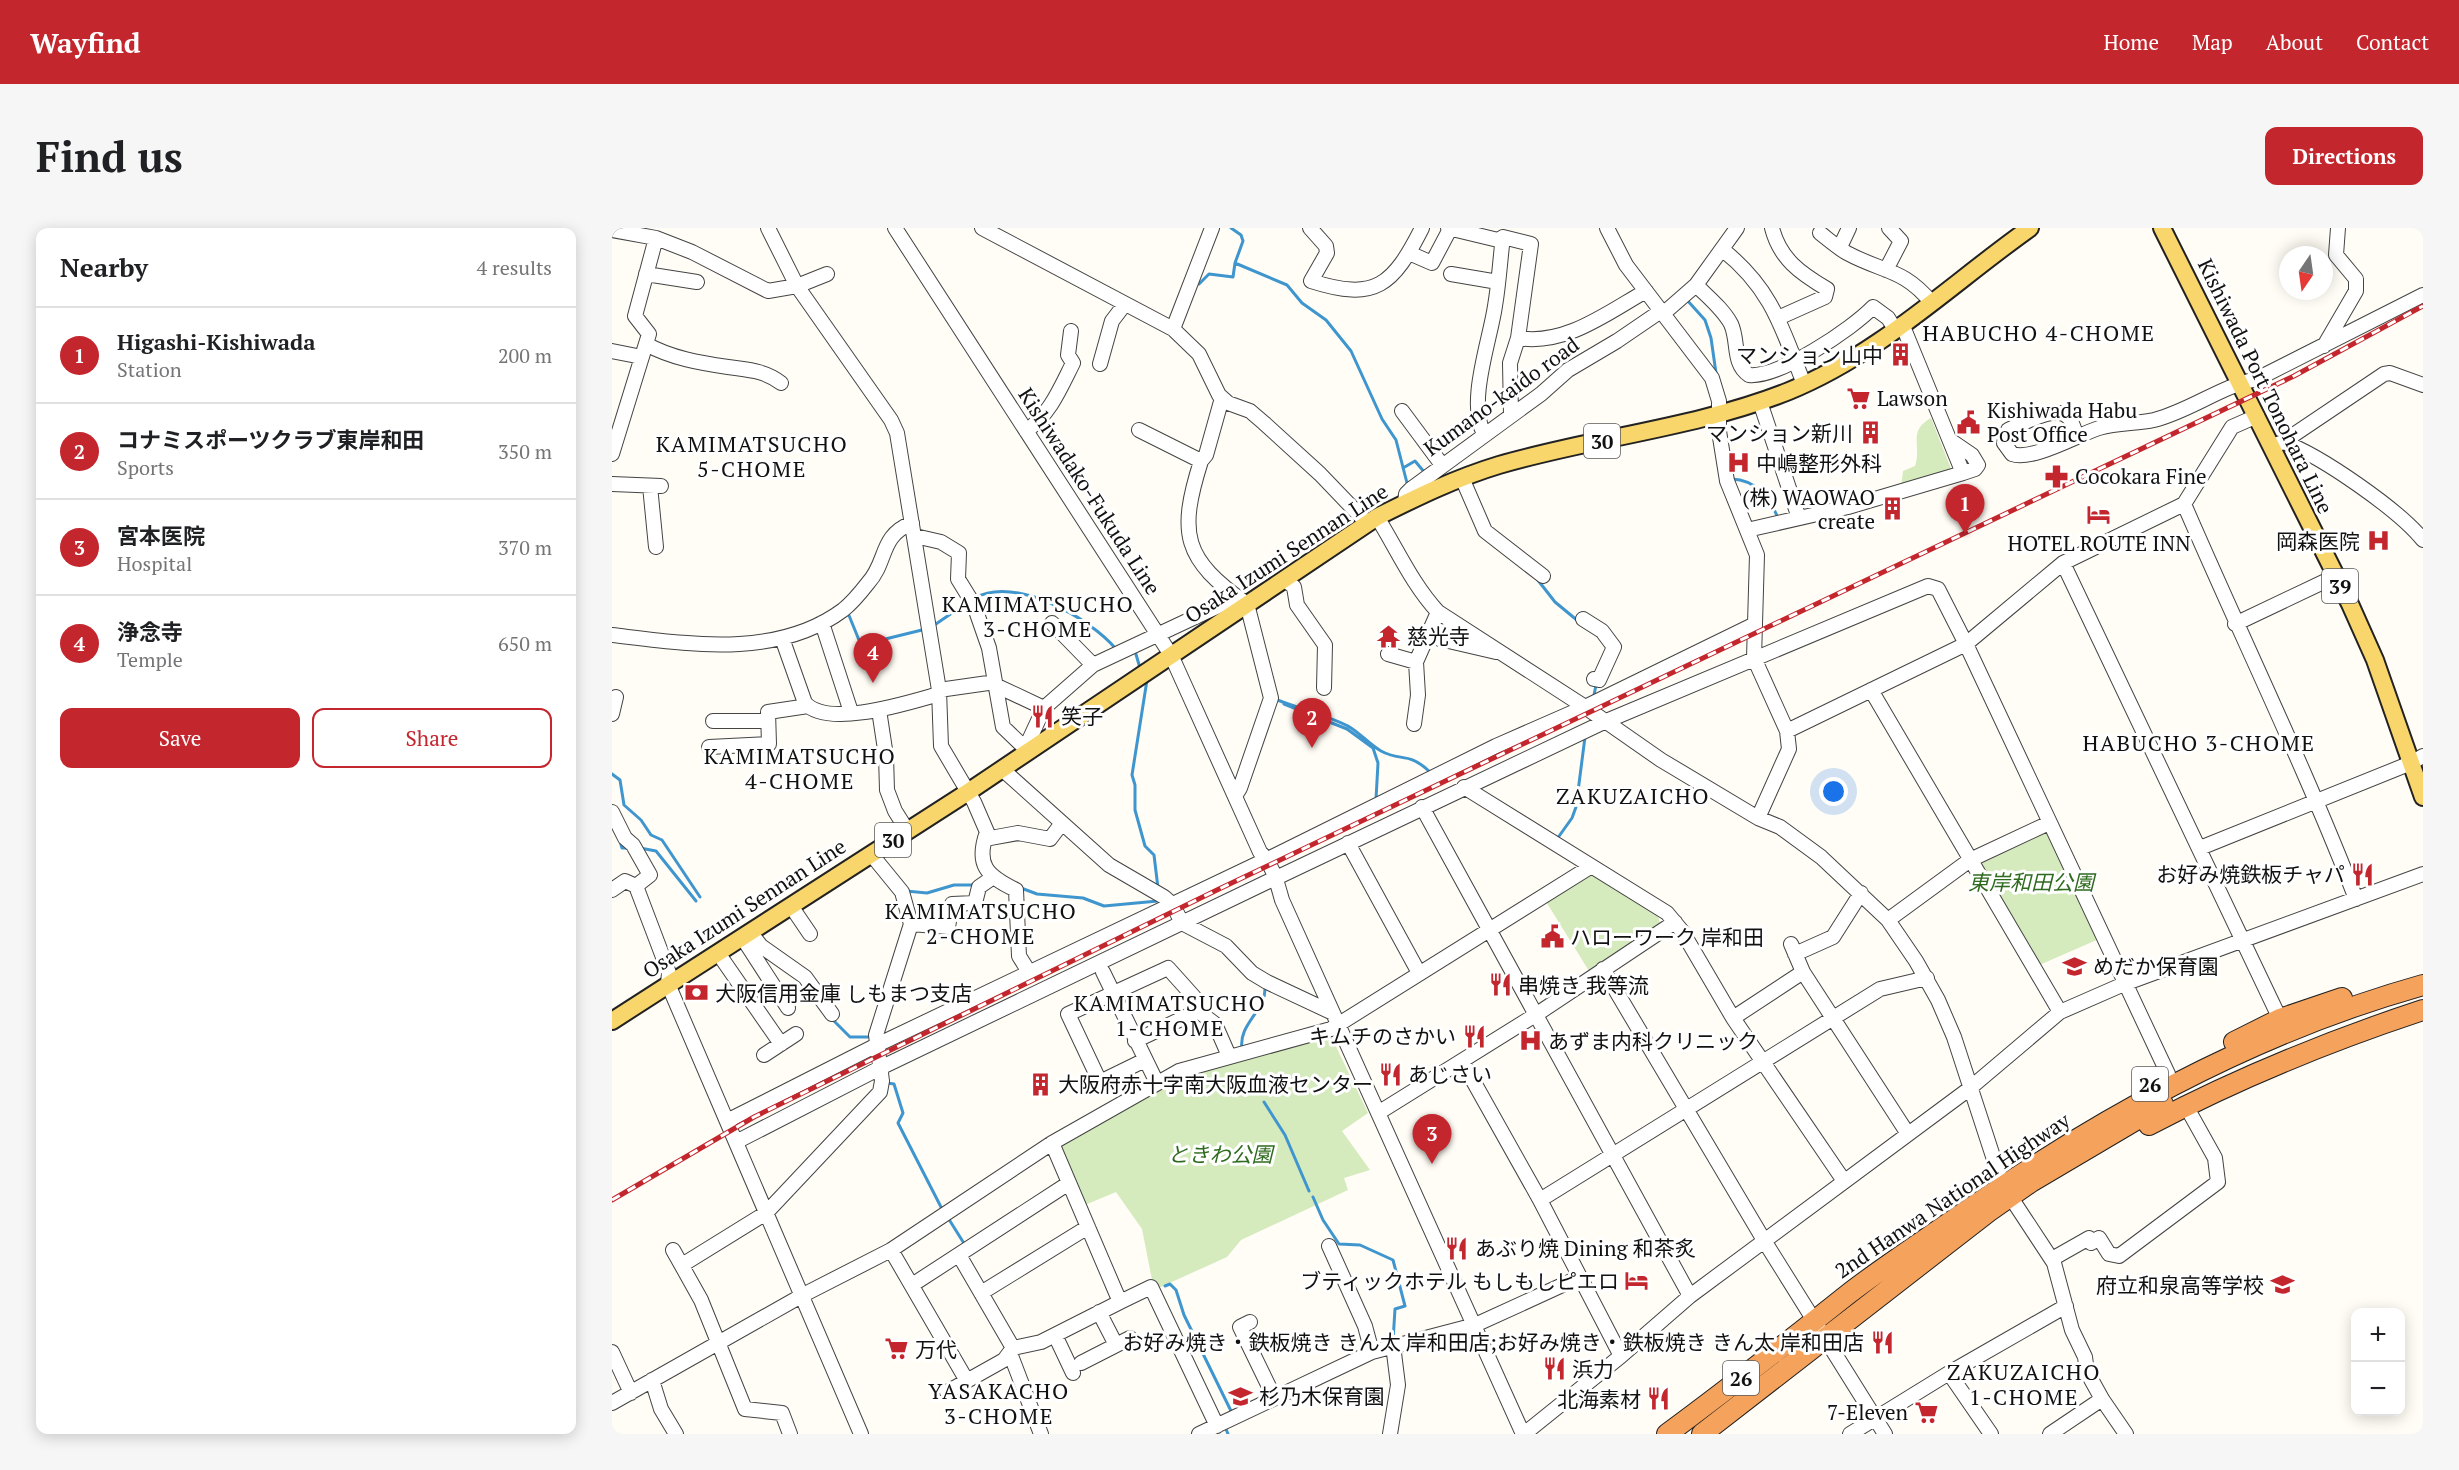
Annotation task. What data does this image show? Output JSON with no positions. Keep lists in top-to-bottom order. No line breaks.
{"streets":{"highway":["26","2nd Hanwa National Highway"],"main road":["Kishiwada Port Tonohara Line","30","Osaka Izumi Sennan Line","39"],"street":["Kumano-kaido road","Kishiwadako-Fukuda Line"]},"crossings":[["Kumano-kaido road","Osaka Izumi Sennan Line"],["Kishiwadako-Fukuda Line","Osaka Izumi Sennan Line"],["26","2nd Hanwa National Highway"]],"districts":["HABUCHO 4-CHOME","KAMIMATSUCHO 5-CHOME","KAMIMATSUCHO 3-CHOME","HABUCHO 3-CHOME","KAMIMATSUCHO 4-CHOME","ZAKUZAICHO","KAMIMATSUCHO 2-CHOME","KAMIMATSUCHO 1-CHOME","ZAKUZAICHO 1-CHOME","YASAKACHO 3-CHOME"],"parks":["東岸和田公園","ときわ公園"],"places":{"building":["マンション山中","マンション新川","(株) WAOWAO create","大阪府赤十字南大阪血液センター"],"supermarket":["Lawson","万代","7-Eleven"],"public building":["Kishiwada Habu Post Office","ハローワーク 岸和田"],"hospital":["中嶋整形外科","岡森医院","あずま内科クリニック"],"pharmacy":["Cocokara Fine"],"hotel":["HOTEL ROUTE INN","ブティックホテル もしもしピエロ"],"temple":["慈光寺"],"restaurant":["笑子","お好み焼鉄板チャパ","串焼き 我等流","キムチのさかい","あじさい","あぶり焼 Dining 和茶炙","お好み焼き・鉄板焼き きん太 岸和田店;お好み焼き・鉄板焼き きん太 岸和田店","浜力","北海素材"],"school or university":["めだか保育園","府立和泉高等学校","杉乃木保育園"],"bank":["大阪信用金庫 しもまつ支店"]},"north":"bottom","page":{"header":"Wayfind","nav":["Home","Map","About","Contact"],"buttons":["Directions",["Save","Share"]],"title":"Find us","heading":["Nearby","4 results"],"list":[{"mark":"1","name":"Higashi-Kishiwada","note":"Station","value":"200 m"},{"mark":"2","name":"コナミスポーツクラブ東岸和田","note":"Sports","value":"350 m"},{"mark":"3","name":"宮本医院","note":"Hospital","value":"370 m"},{"mark":"4","name":"浄念寺","note":"Temple","value":"650 m"}],"pins":["1","4","2","3"],"map_buttons":["+","−"]}}
